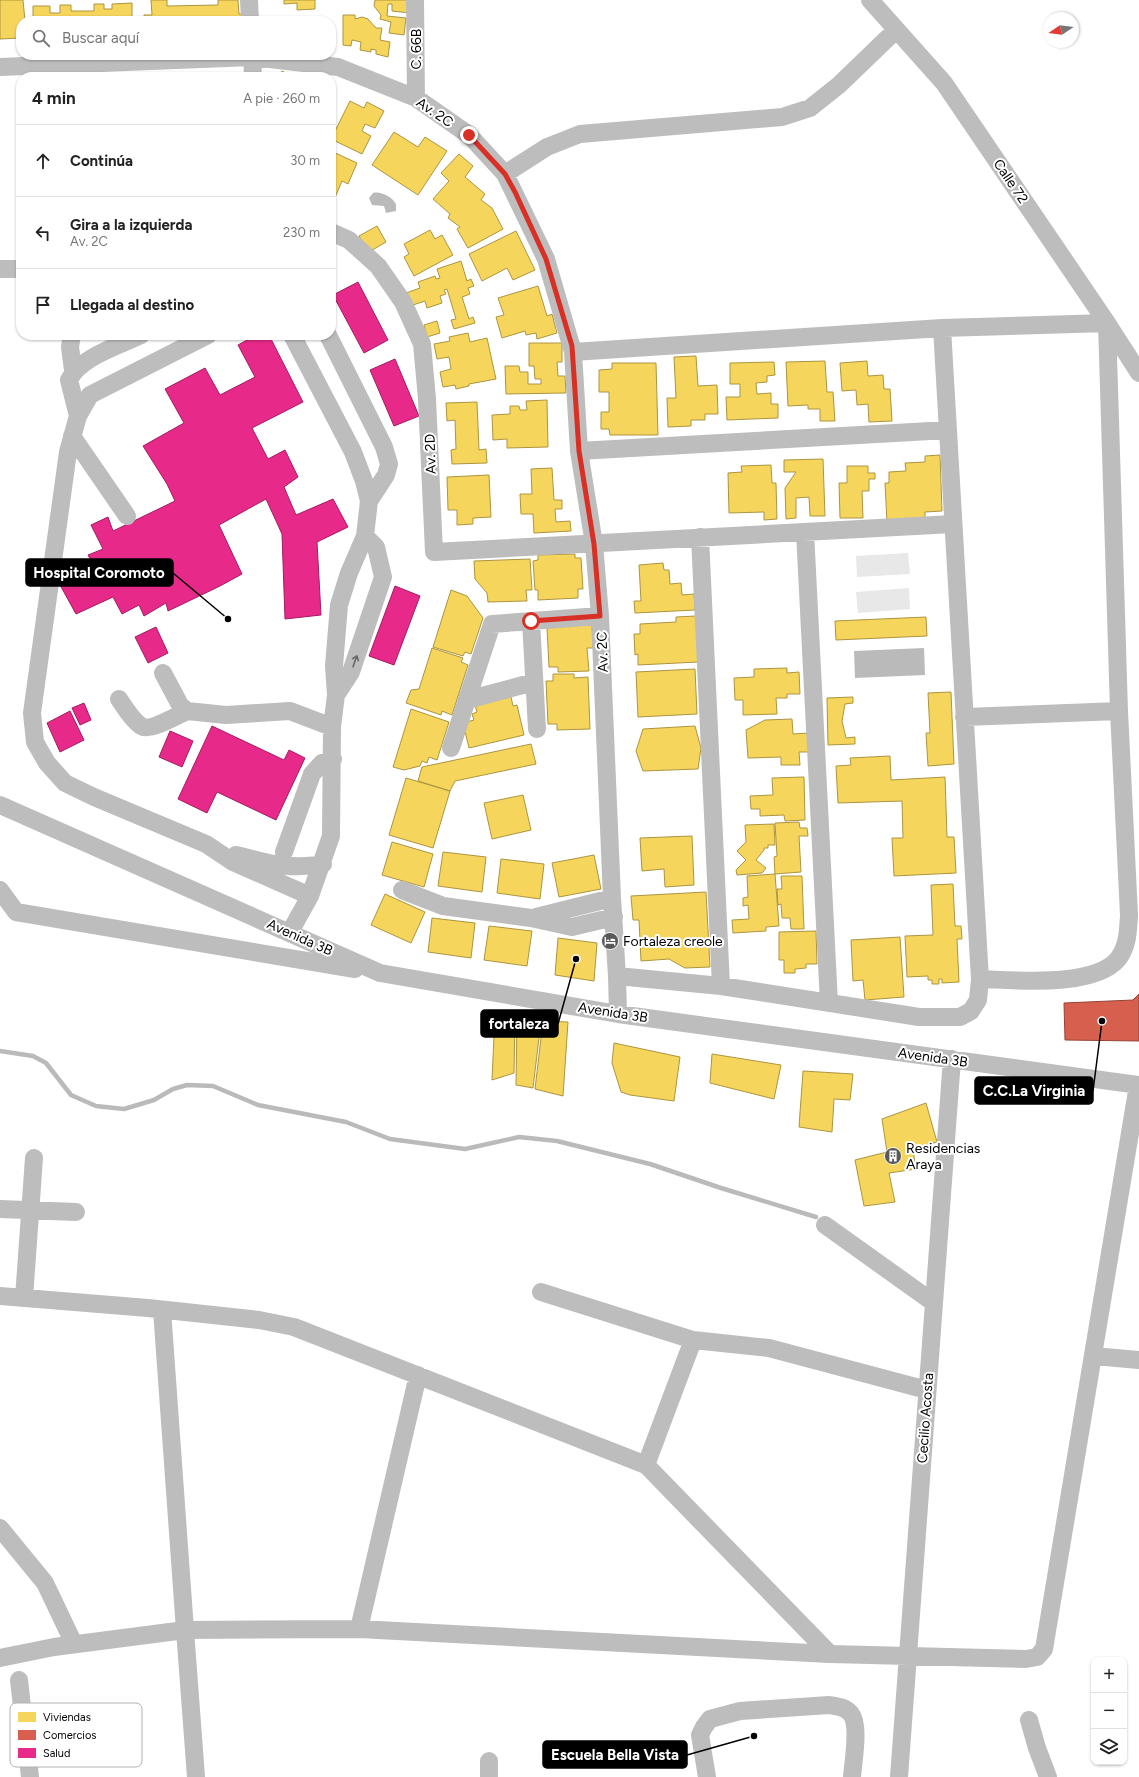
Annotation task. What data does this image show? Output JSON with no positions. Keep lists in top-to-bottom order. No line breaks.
{"streets":{"street":["C. 66B","Av. 2C","Calle 72","Av. 2D","Avenida 3B","Cecilio Acosta"]},"crossings":[["C. 66B","Av. 2C"],["Av. 2C","Av. 2D"],["Av. 2C","Avenida 3B"],["Avenida 3B","Cecilio Acosta"]],"places":{"other":["Hospital Coromoto","fortaleza","C.C.La Virginia","Escuela Bella Vista"],"hotel":["Fortaleza creole"],"building":["Residencias Araya"]},"legend":["Viviendas","Comercios","Salud"],"north":"left","page":{"search":"Buscar aquí","heading":["4 min","A pie · 260 m"],"list":[["Continúa","30 m"],["Gira a la izquierda","Av. 2C","230 m"],"Llegada al destino"],"map_buttons":["+","−"]}}
